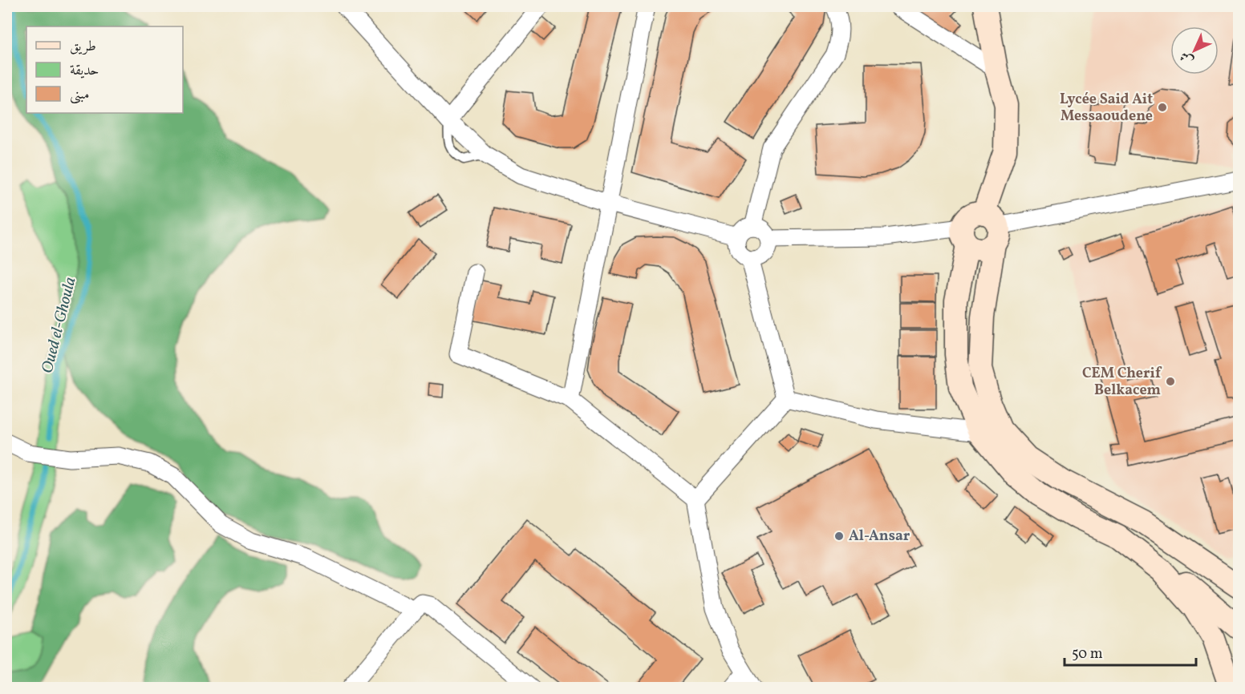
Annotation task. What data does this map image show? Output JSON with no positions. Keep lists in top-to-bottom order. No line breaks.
{"water":["Oued el-Ghoula"],"places":["Lycée Said Ait Messaoudene","CEM Cherif Belkacem","Al-Ansar"],"legend":["طريق","حديقة","مبنى"],"scale_bar":"50 m","north":"bottom left"}
